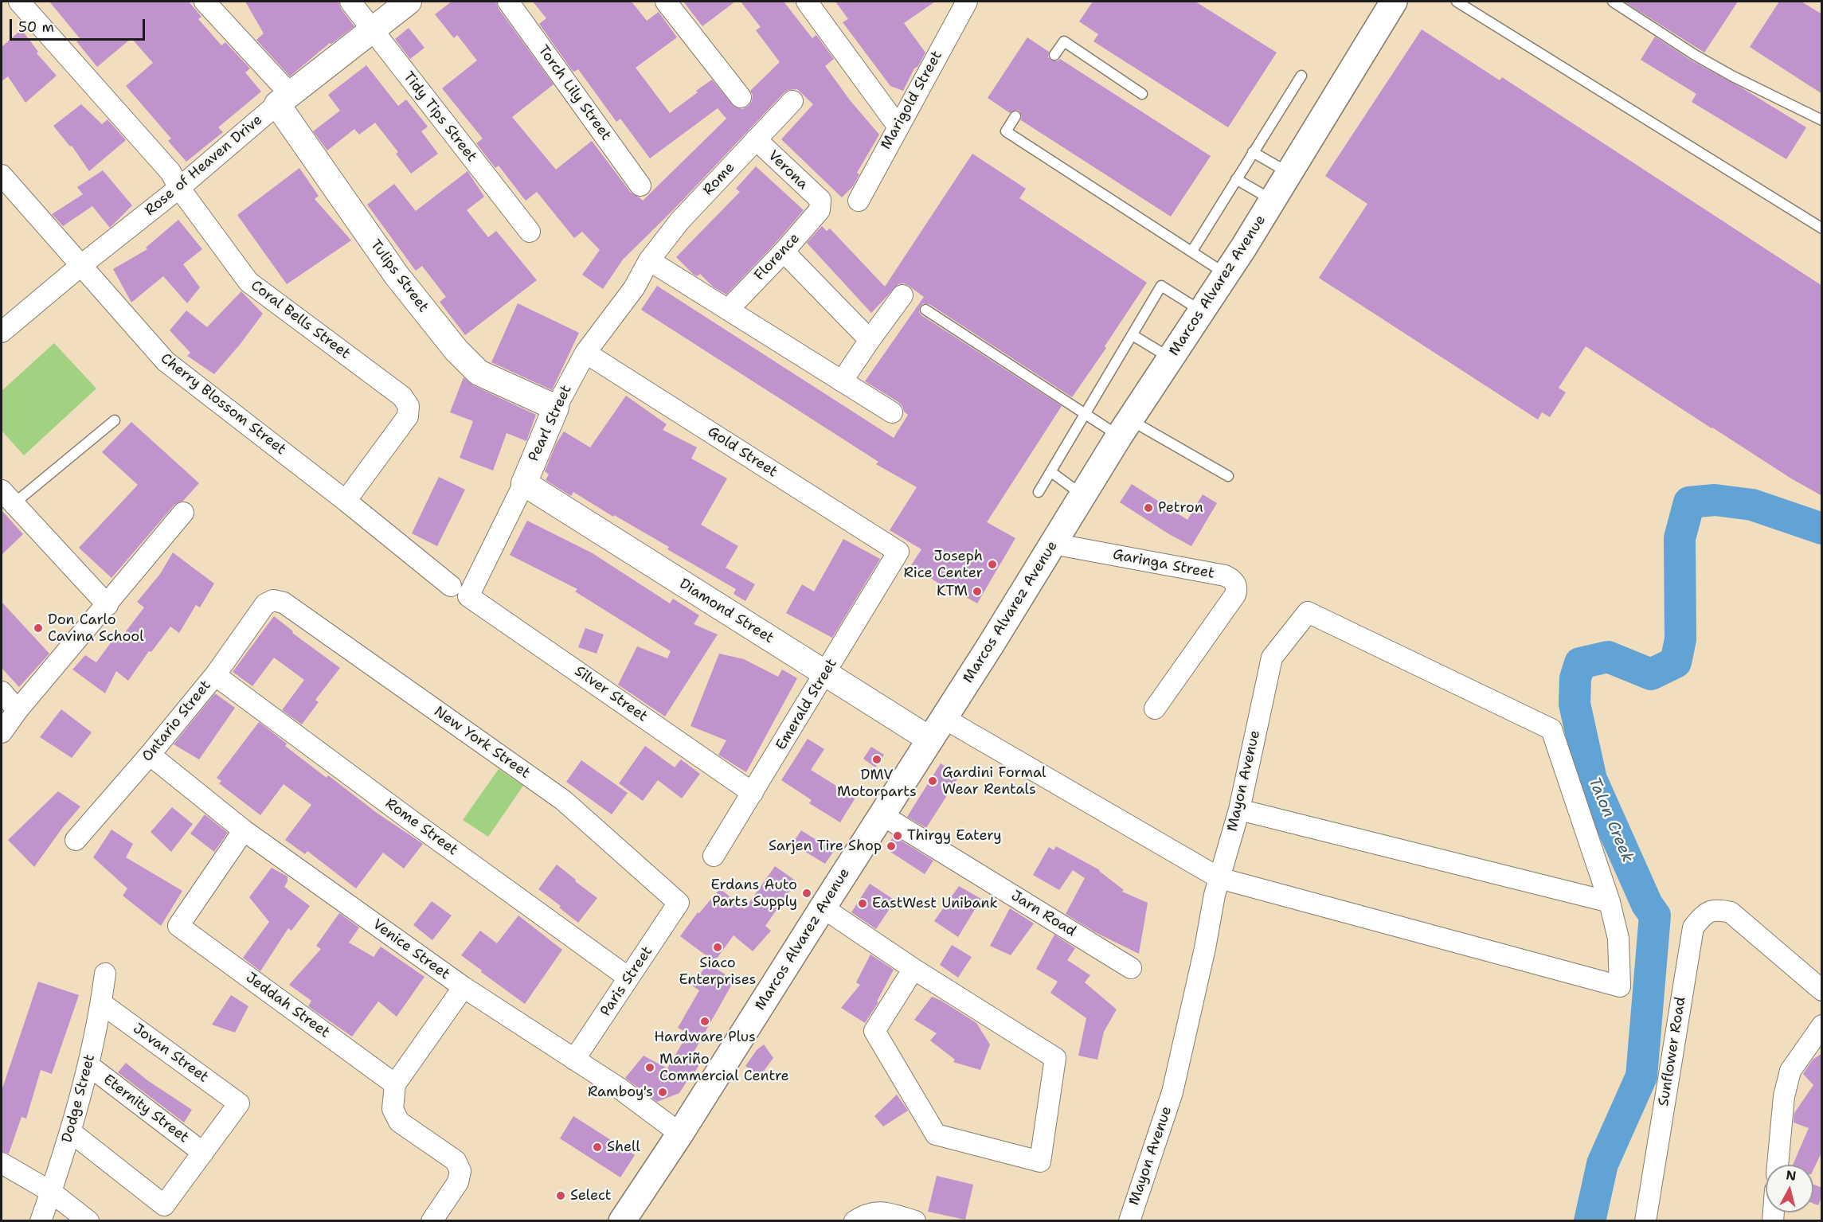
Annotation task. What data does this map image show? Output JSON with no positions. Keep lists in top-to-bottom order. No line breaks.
{"streets":{"main road":["Marcos Alvarez Avenue"],"street":["Torch Lily Street","Marigold Street","Tidy Tips Street","Rose of Heaven Drive","Verona","Rome","Florence","Tulips Street","Coral Bells Street","Cherry Blossom Street","Pearl Street","Gold Street","Garinga Street","Diamond Street","Silver Street","Emerald Street","Ontario Street","New York Street","Mayon Avenue","Rome Street","Jarn Road","Venice Street","Paris Street","Jeddah Street","Sunflower Road","Jovan Street","Dodge Street","Eternity Street"]},"crossings":[["Tidy Tips Street","Rose of Heaven Drive"],["Rose of Heaven Drive","Tulips Street"],["Rose of Heaven Drive","Coral Bells Street"],["Rose of Heaven Drive","Cherry Blossom Street"],["Verona","Rome"],["Verona","Florence"],["Rome","Pearl Street"],["Tulips Street","Pearl Street"],["Marcos Alvarez Avenue","Garinga Street"],["Marcos Alvarez Avenue","Diamond Street"],["Marcos Alvarez Avenue","Jarn Road"],["Marcos Alvarez Avenue","Venice Street"],["Coral Bells Street","Cherry Blossom Street"],["Pearl Street","Gold Street"],["Pearl Street","Diamond Street"],["Pearl Street","Silver Street"],["Gold Street","Emerald Street"],["Diamond Street","Emerald Street"],["Silver Street","Emerald Street"],["Ontario Street","New York Street"],["Ontario Street","Rome Street"],["Ontario Street","Venice Street"],["New York Street","Paris Street"],["Rome Street","Paris Street"],["Venice Street","Paris Street"],["Venice Street","Jeddah Street"],["Jovan Street","Dodge Street"],["Jovan Street","Eternity Street"],["Dodge Street","Eternity Street"]],"water":["Talon Creek"],"places":["Petron","Joseph Rice Center","KTM","Don Carlo Cavina School","DMV Motorparts","Gardini Formal Wear Rentals","Thirgy Eatery","Sarjen Tire Shop","Erdans Auto Parts Supply","EastWest Unibank","Siaco Enterprises","Hardware Plus","Mariño Commercial Centre","Ramboy's","Shell","Select"],"scale_bar":"50 m","north":"top"}
